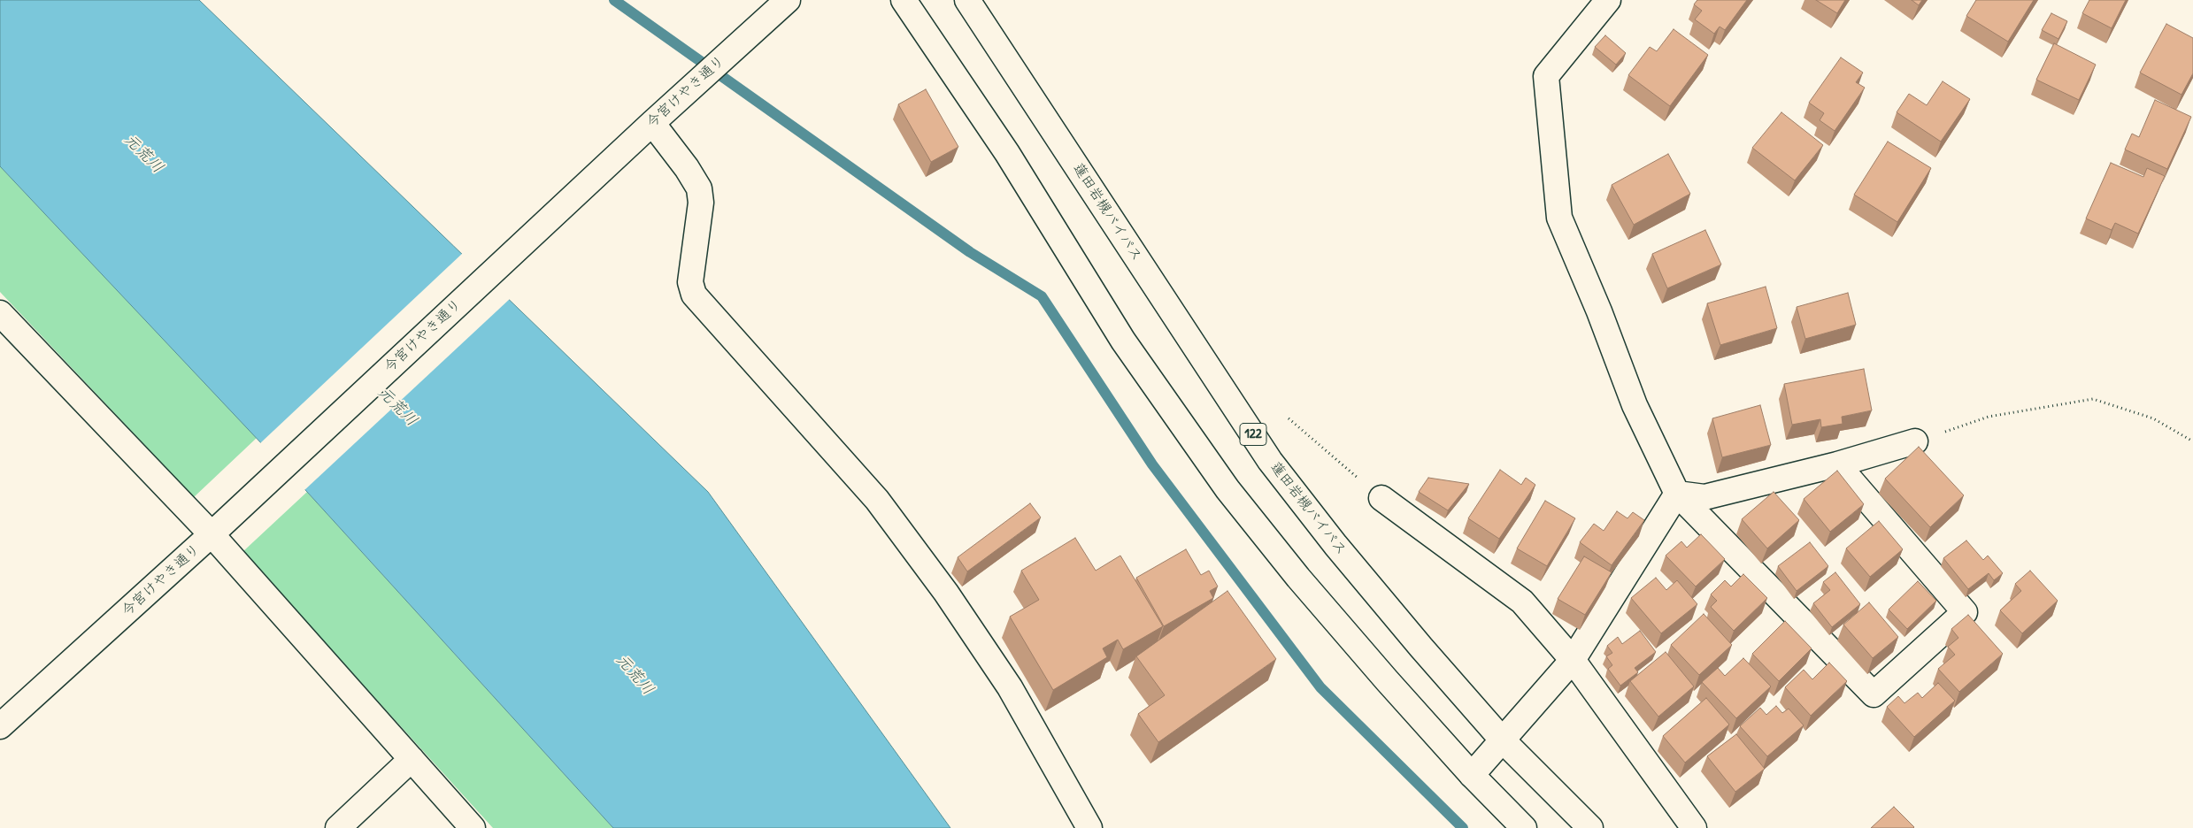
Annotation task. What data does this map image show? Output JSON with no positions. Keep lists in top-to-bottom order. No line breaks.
{"streets":{"main road":["今宮けやき通り","蓮田岩槻バイパス","122"]},"water":["元荒川"]}
